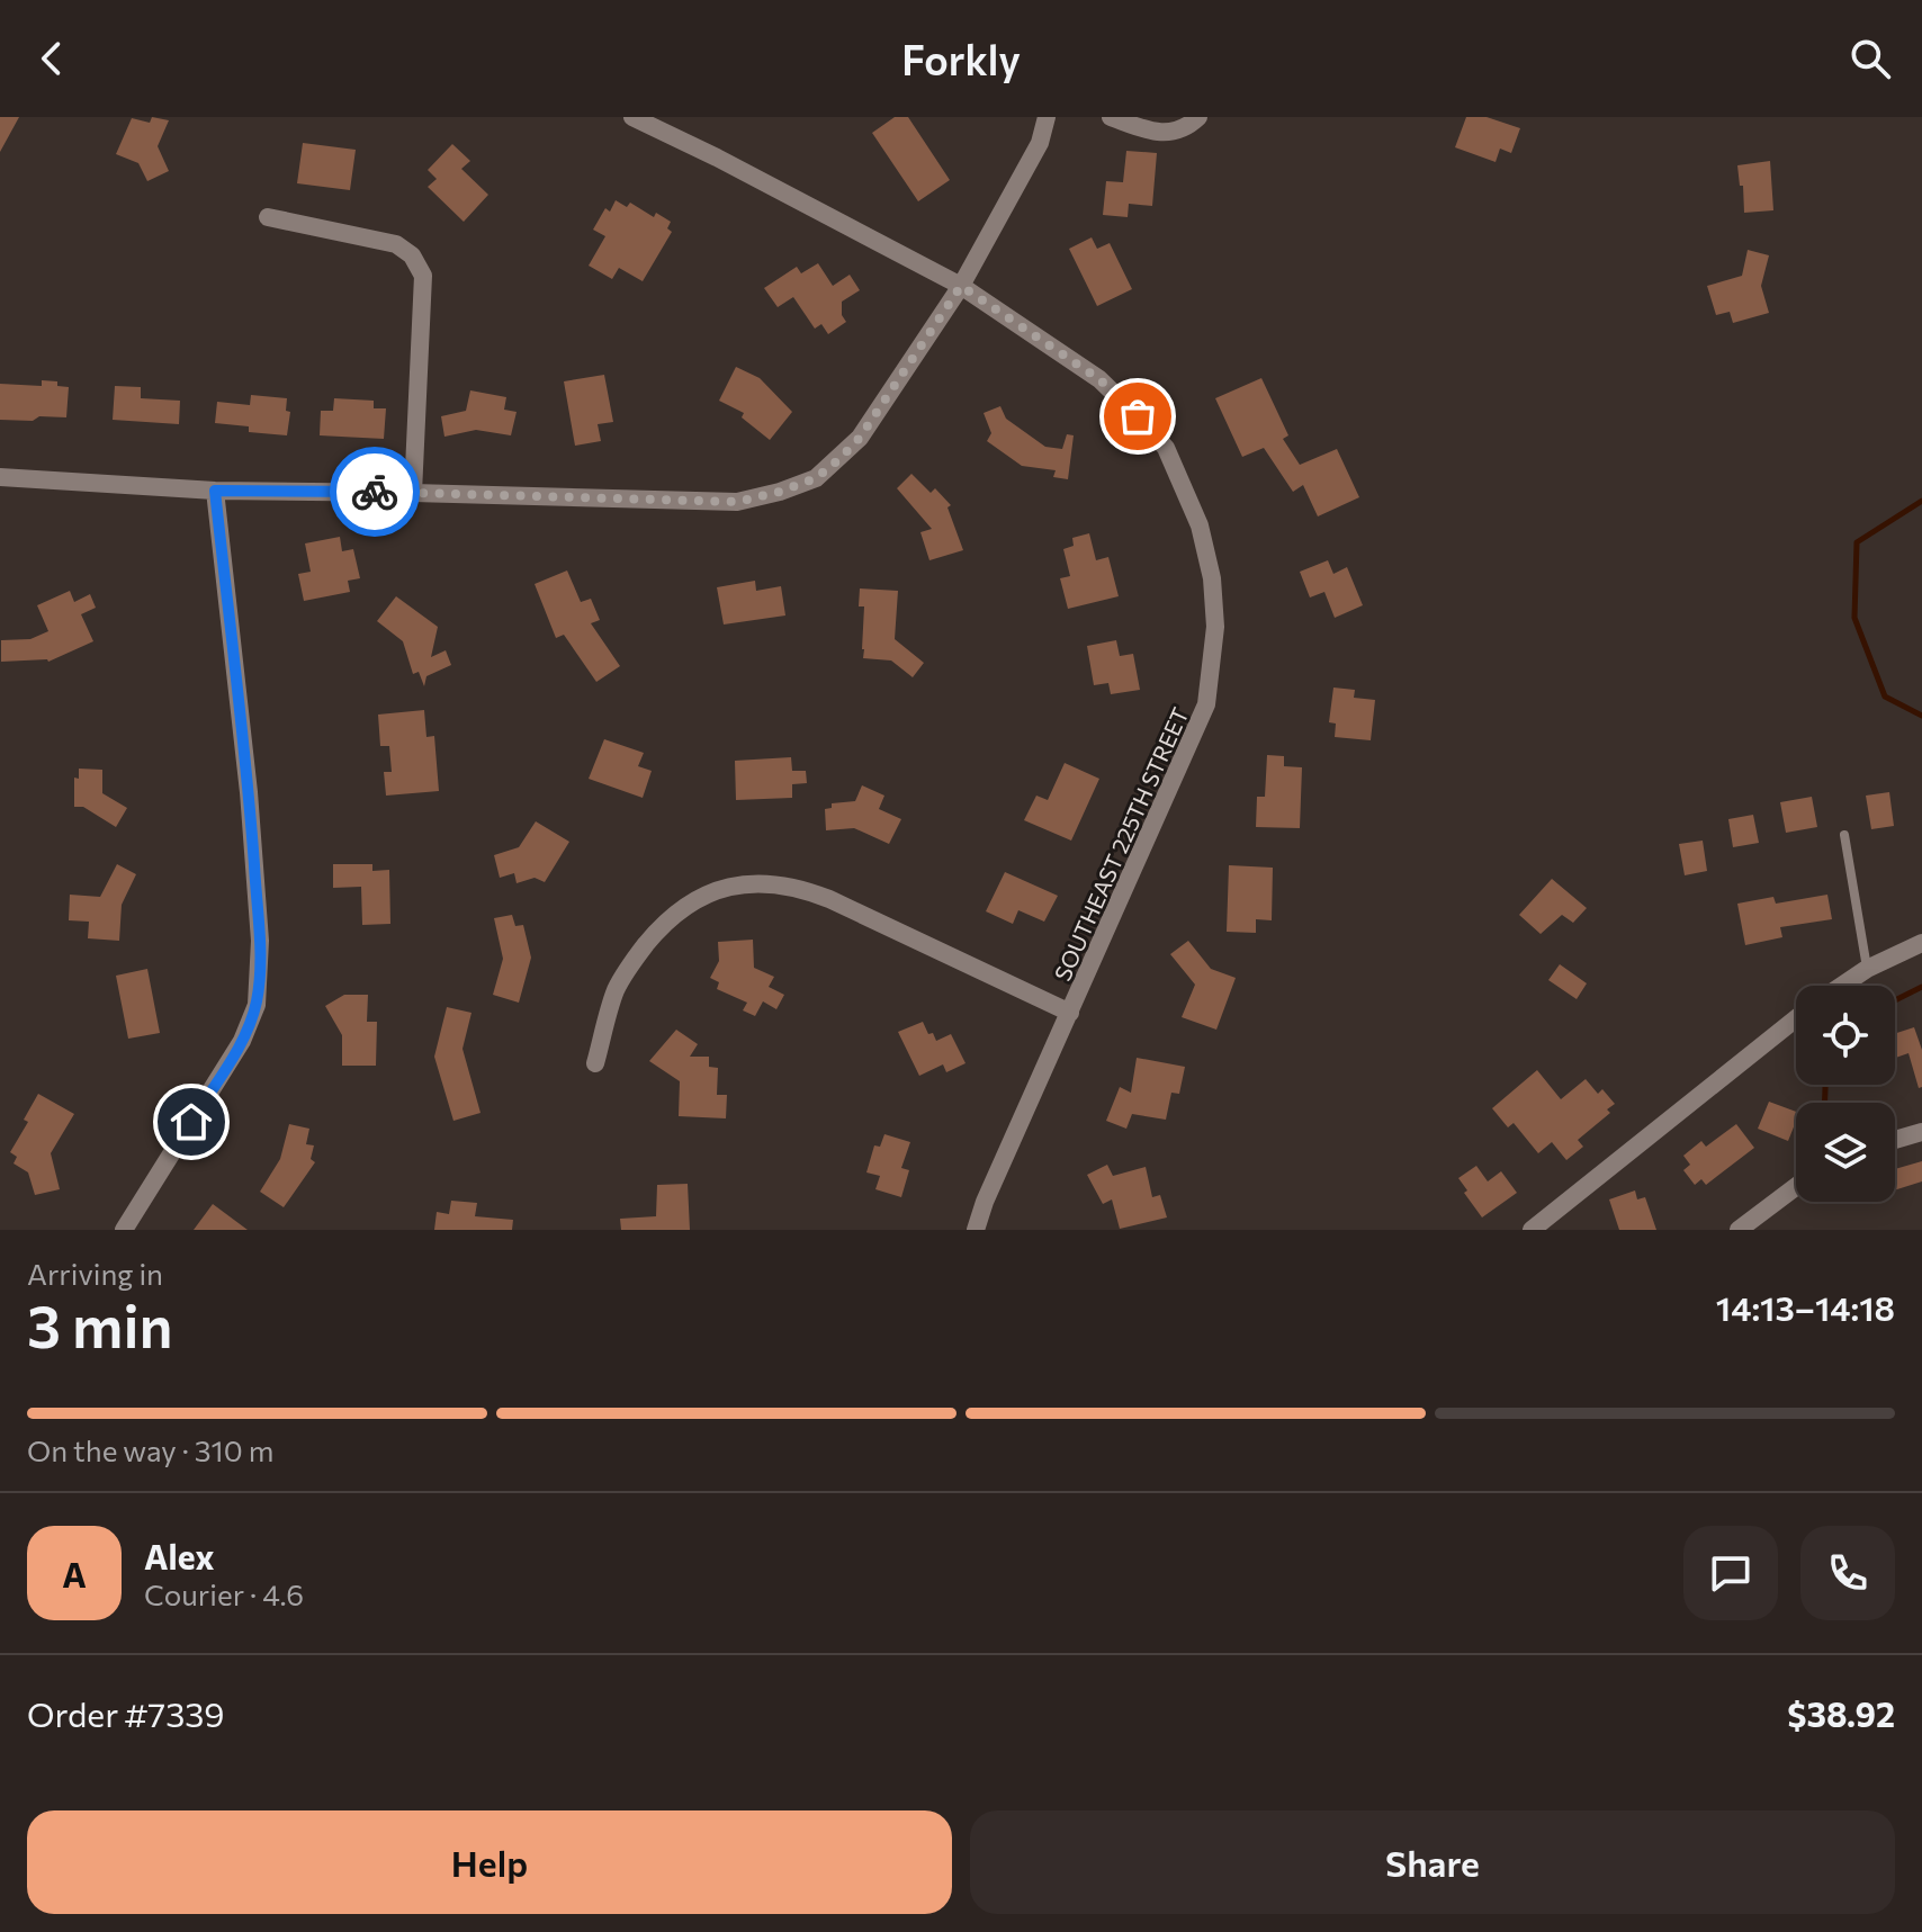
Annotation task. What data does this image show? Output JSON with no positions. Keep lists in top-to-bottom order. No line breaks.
{"streets":{"street":["SOUTHEAST 225TH STREET"]},"page":{"header":"Forkly","heading":["3 min","Arriving in","14:13–14:18"],"panel":["Alex","Courier · 4.6","Order #7339","$38.92"],"bar":"On the way · 310 m","round":"A","buttons":["Help","Share"]}}
